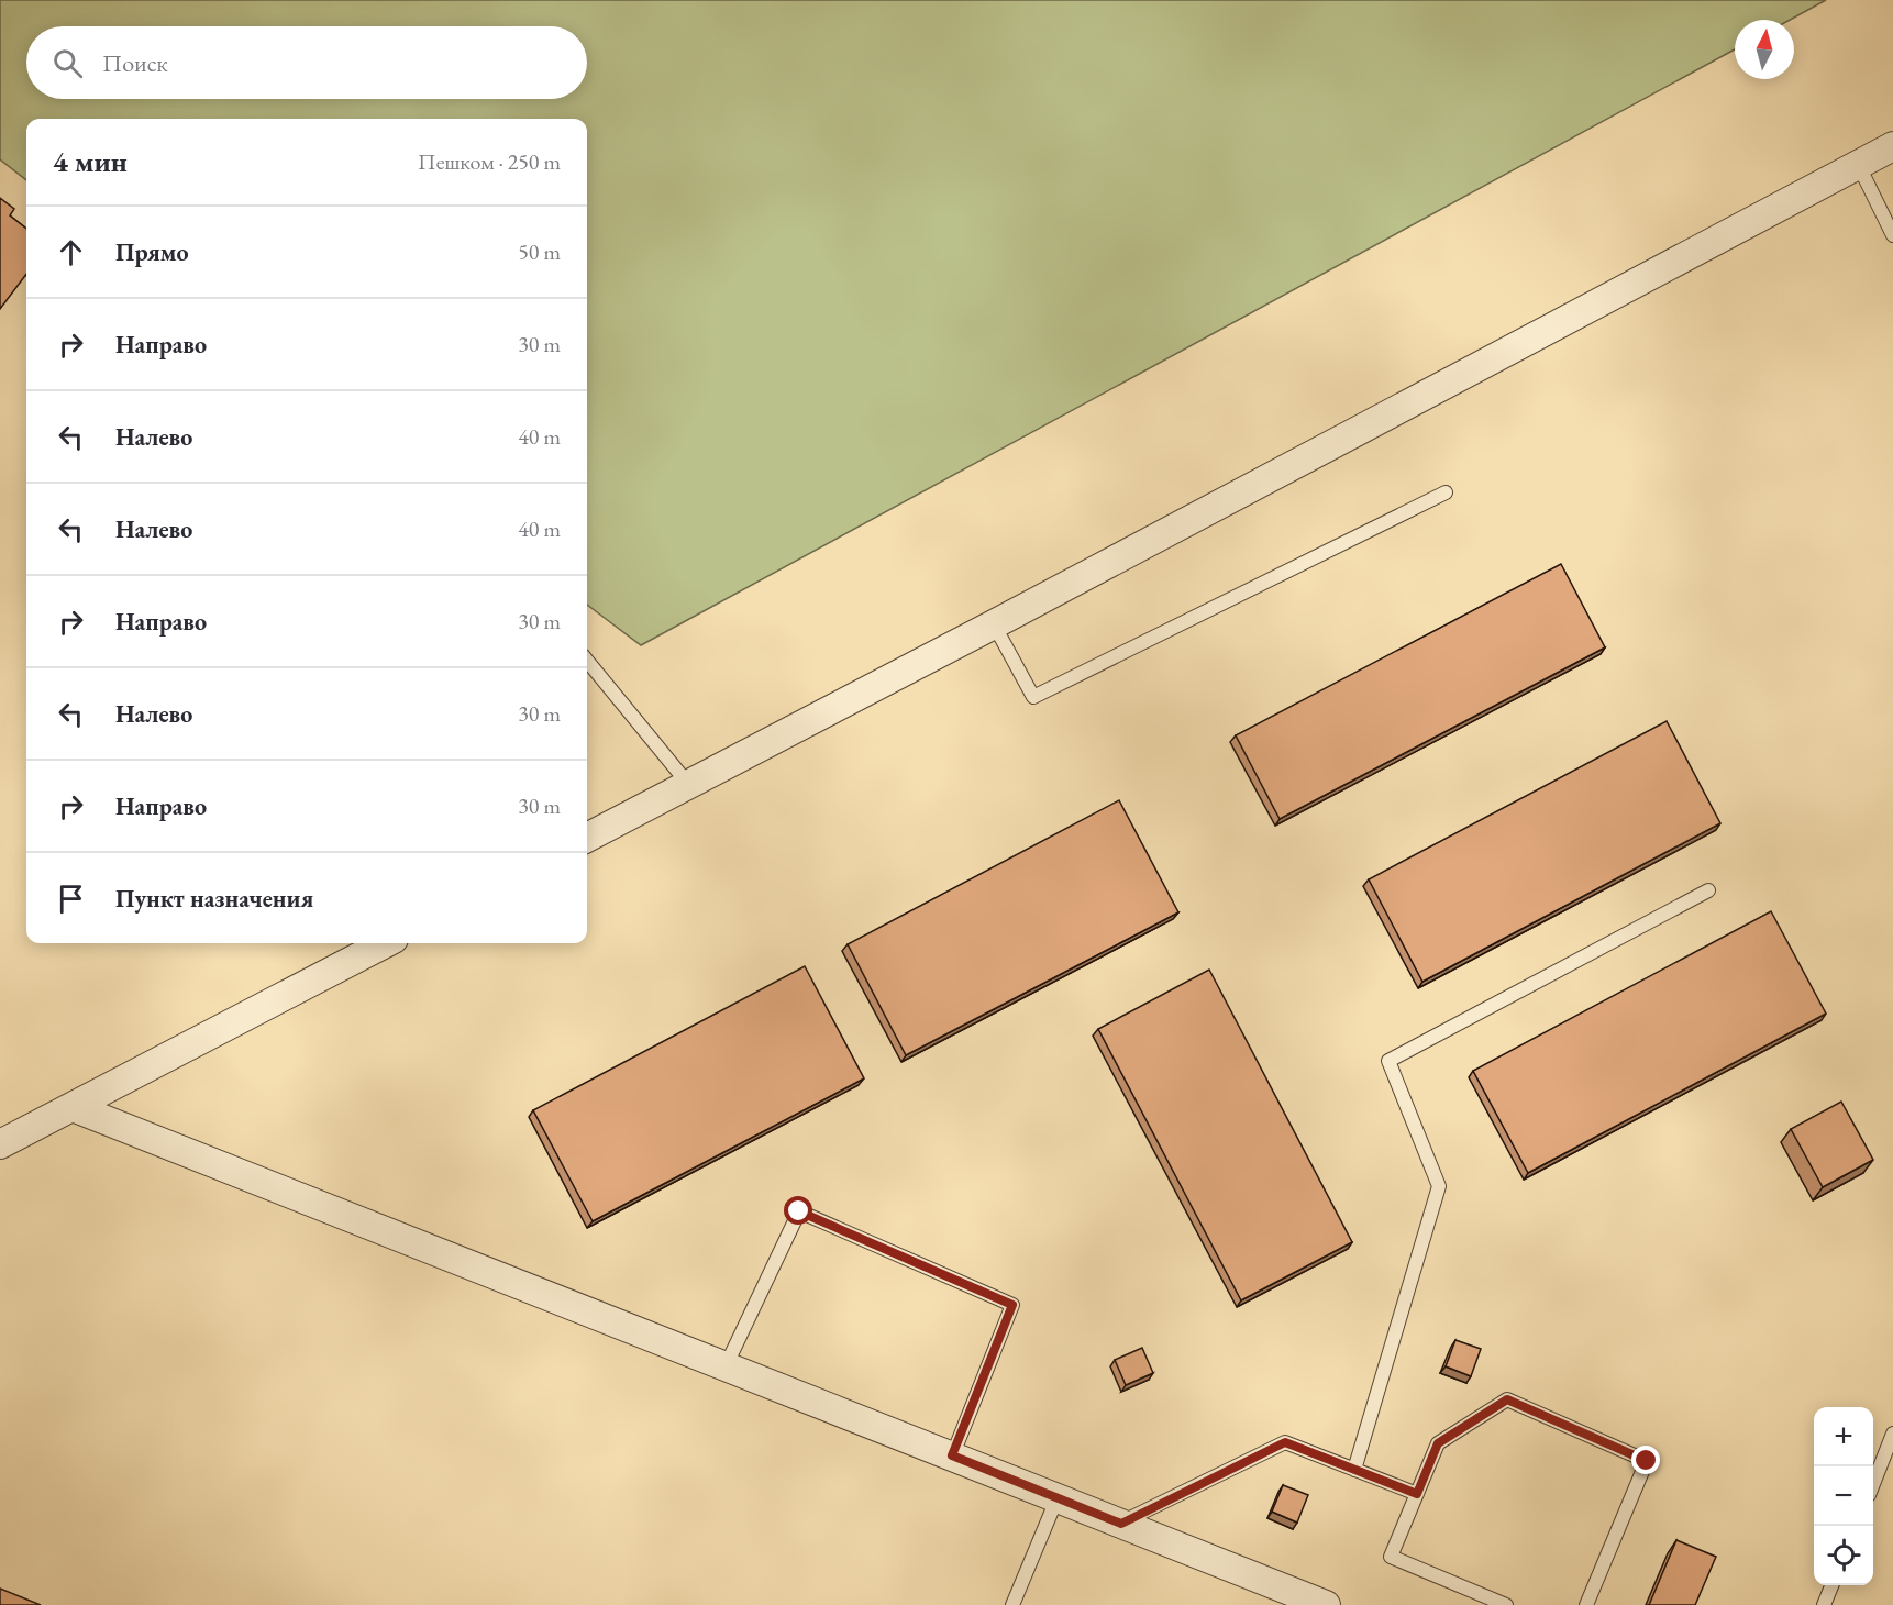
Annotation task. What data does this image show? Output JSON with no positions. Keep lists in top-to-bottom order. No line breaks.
{"north":"top","page":{"search":"Поиск","heading":["4 мин","Пешком · 250 m"],"list":[["Прямо","50 m"],["Направо","30 m"],["Налево","40 m"],["Налево","40 m"],["Направо","30 m"],["Налево","30 m"],["Направо","30 m"],"Пункт назначения"],"map_buttons":["+","−"]}}
